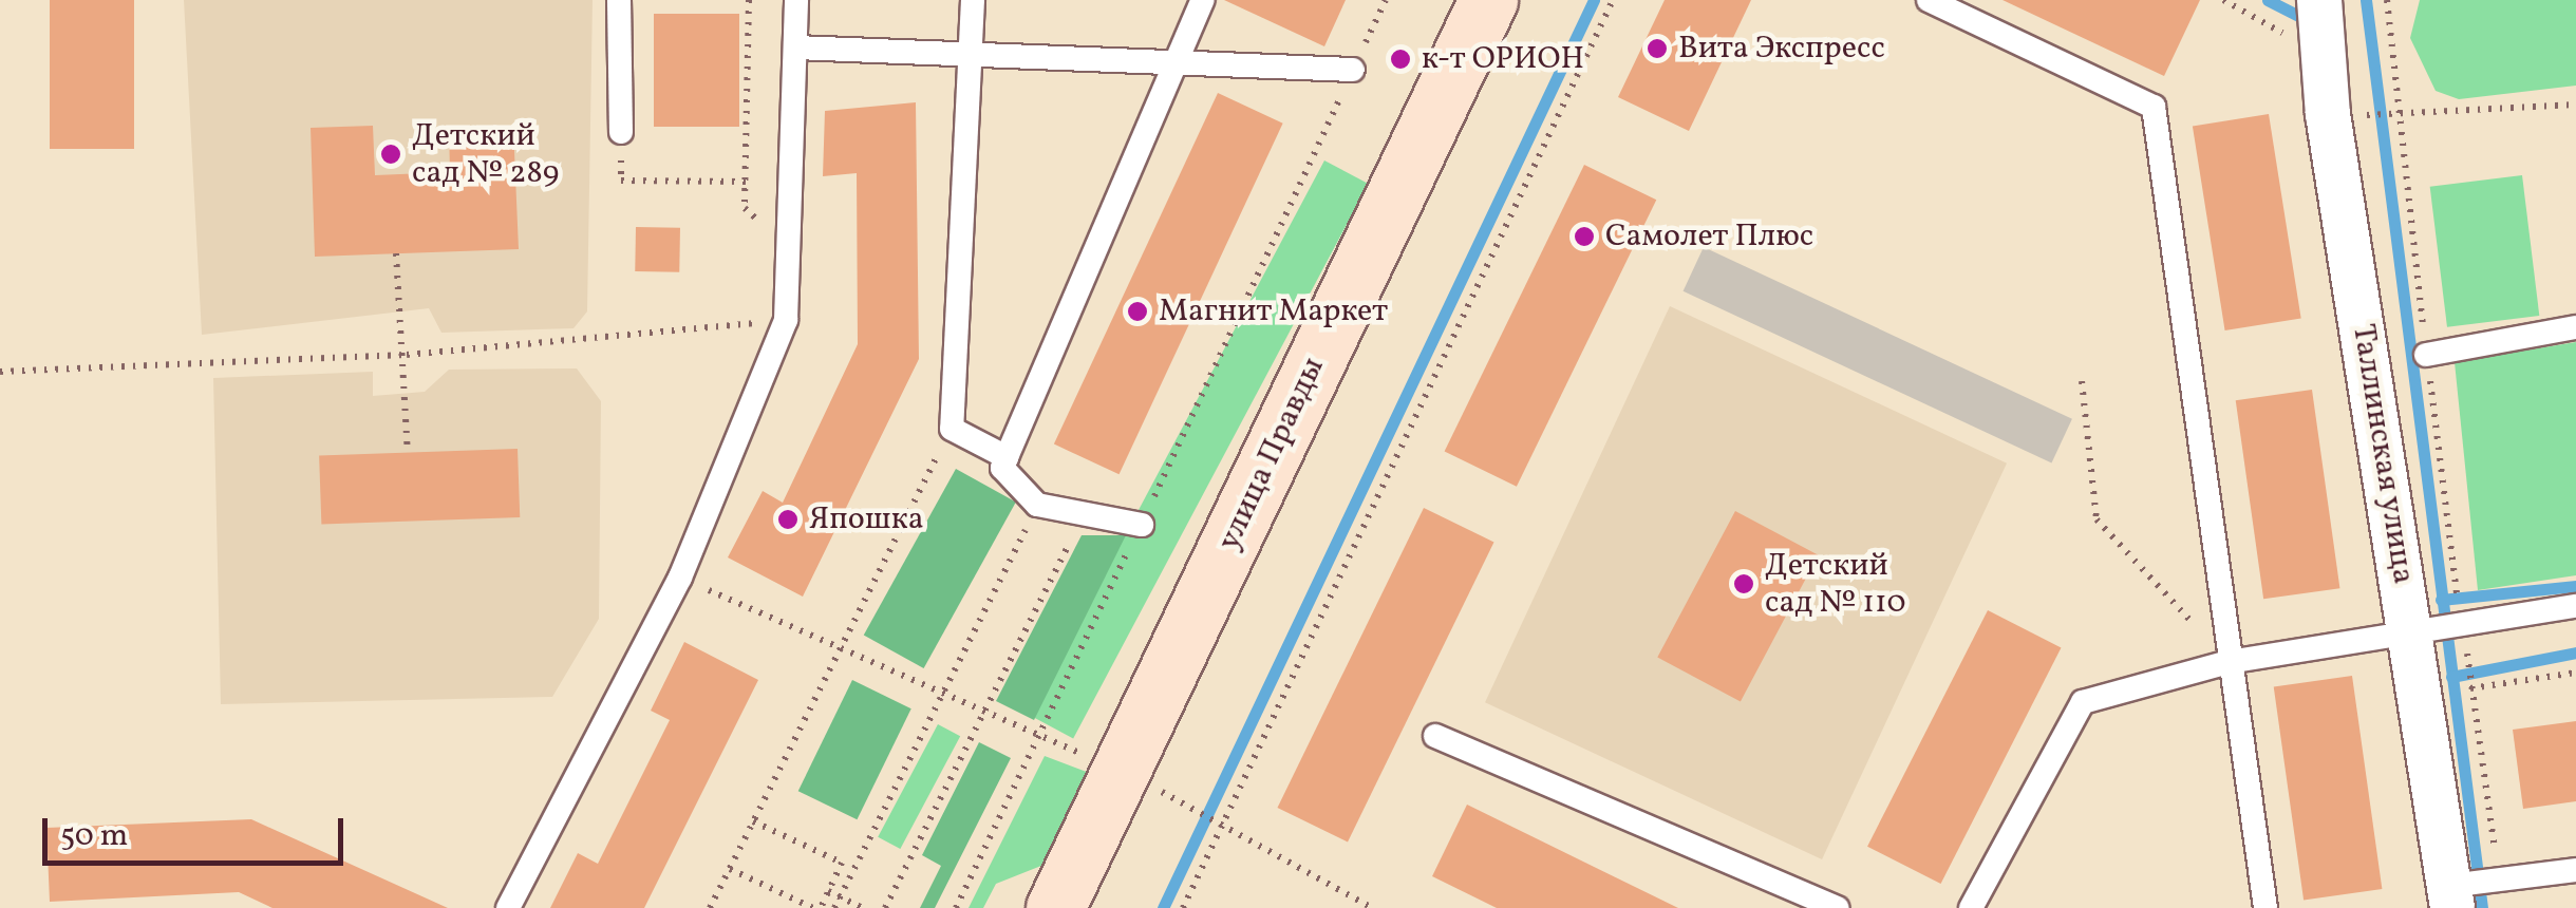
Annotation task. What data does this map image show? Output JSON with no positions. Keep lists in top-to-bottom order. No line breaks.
{"streets":{"main road":["улица Правды"],"street":["Таллинская улица"]},"places":["Вита Экспресс","к-т ОРИОН","Детский сад № 289","Самолет Плюс","Магнит Маркет","Япошка","Детский сад № 110"],"scale_bar":"50 m"}
